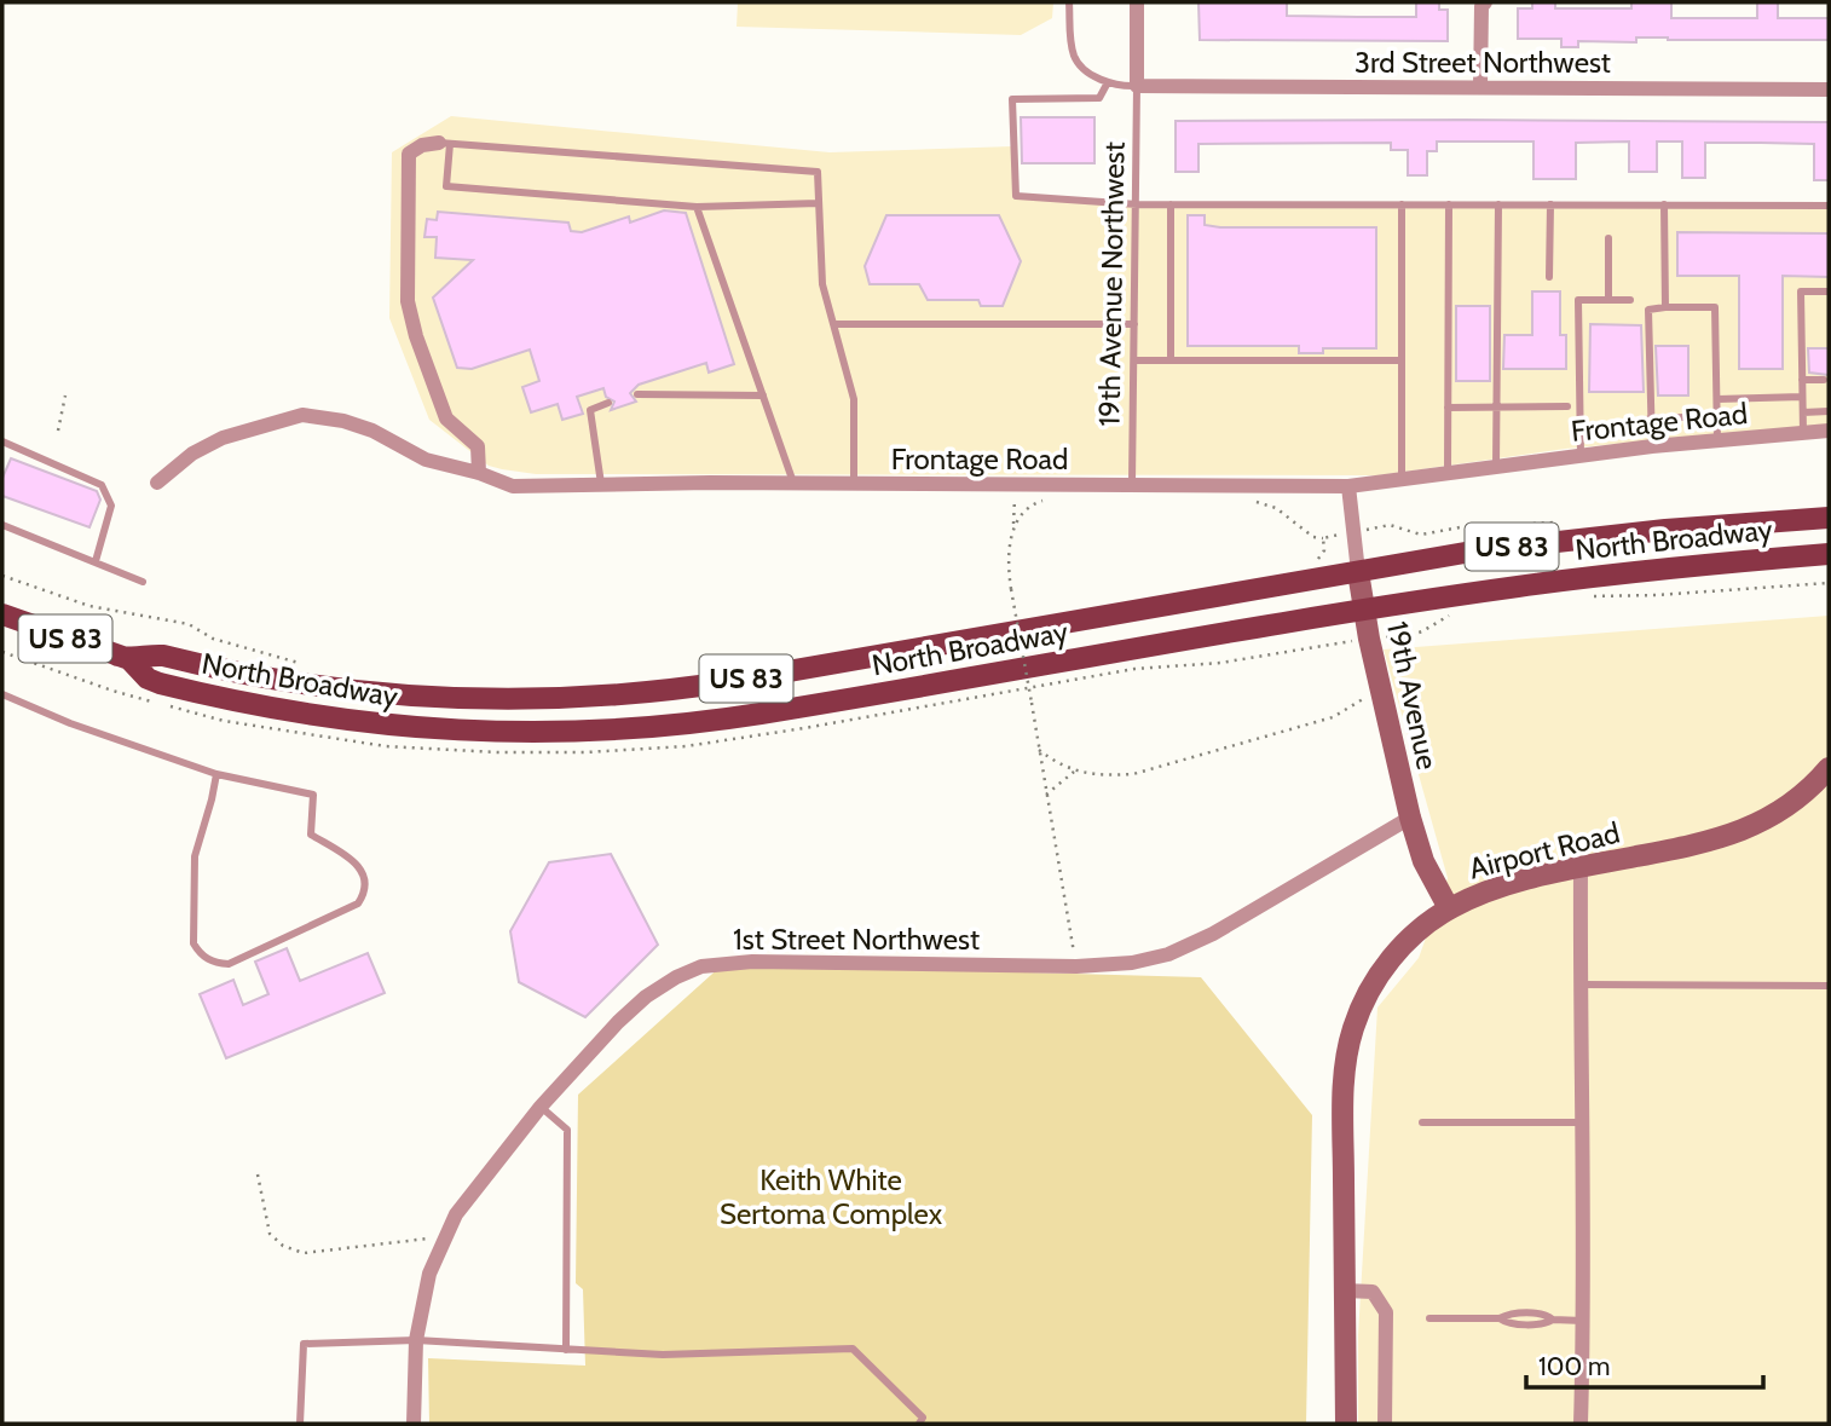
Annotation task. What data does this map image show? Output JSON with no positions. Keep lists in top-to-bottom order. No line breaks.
{"streets":{"main road":["North Broadway","US 83"],"street":["3rd Street Northwest","Frontage Road","19th Avenue","Airport Road","1st Street Northwest"],"lane":["19th Avenue Northwest"]},"crossings":[["3rd Street Northwest","19th Avenue Northwest"],["19th Avenue Northwest","Frontage Road"],["Frontage Road","19th Avenue"],["North Broadway","19th Avenue"],["19th Avenue","Airport Road"],["19th Avenue","1st Street Northwest"]],"parks":["Keith White Sertoma Complex"],"scale_bar":"100 m"}
